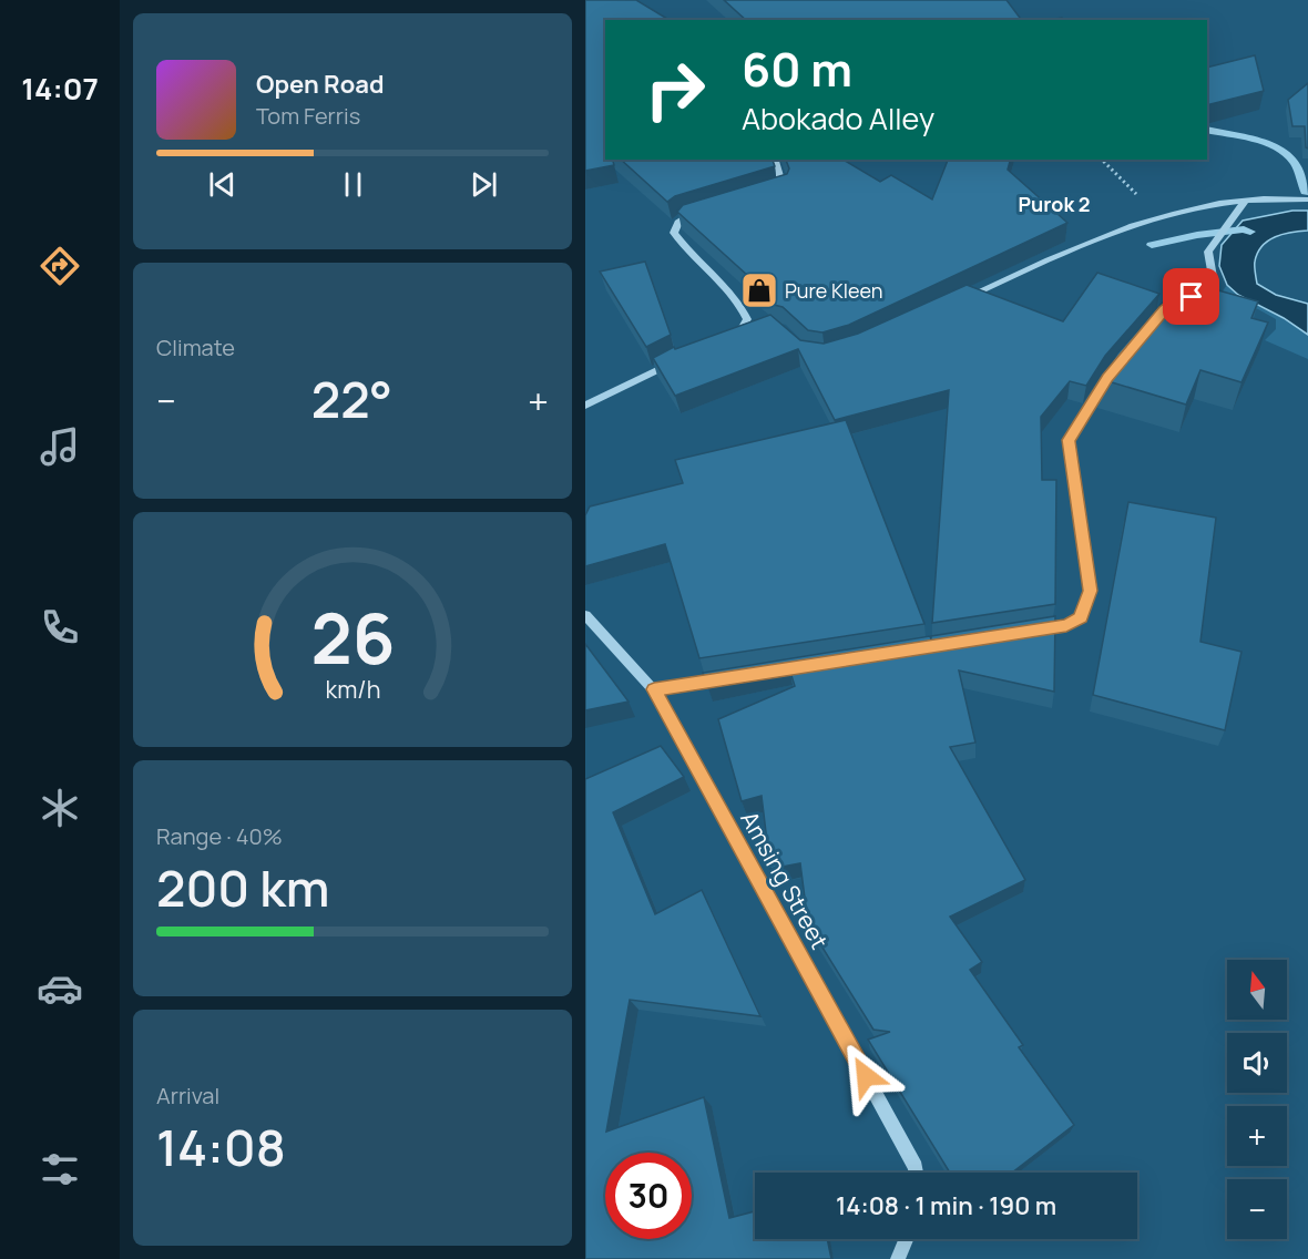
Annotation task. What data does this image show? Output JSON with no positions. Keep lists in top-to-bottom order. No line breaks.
{"streets":{"street":["Amsing Street"]},"districts":["Purok 2"],"places":{"shop":["Pure Kleen"]},"north":"top","page":{"tabs":"14:07","turn":["60 m","Abokado Alley"],"song":["Open Road","Tom Ferris"],"tile":["Climate",["Range · 40%","200 km"],["Arrival","14:08"]],"heat":["−","22°","+"],"map_buttons":["+","−"],"limit":"30","trip":"14:08 · 1 min · 190 m","gauge":["26","km/h"]}}
